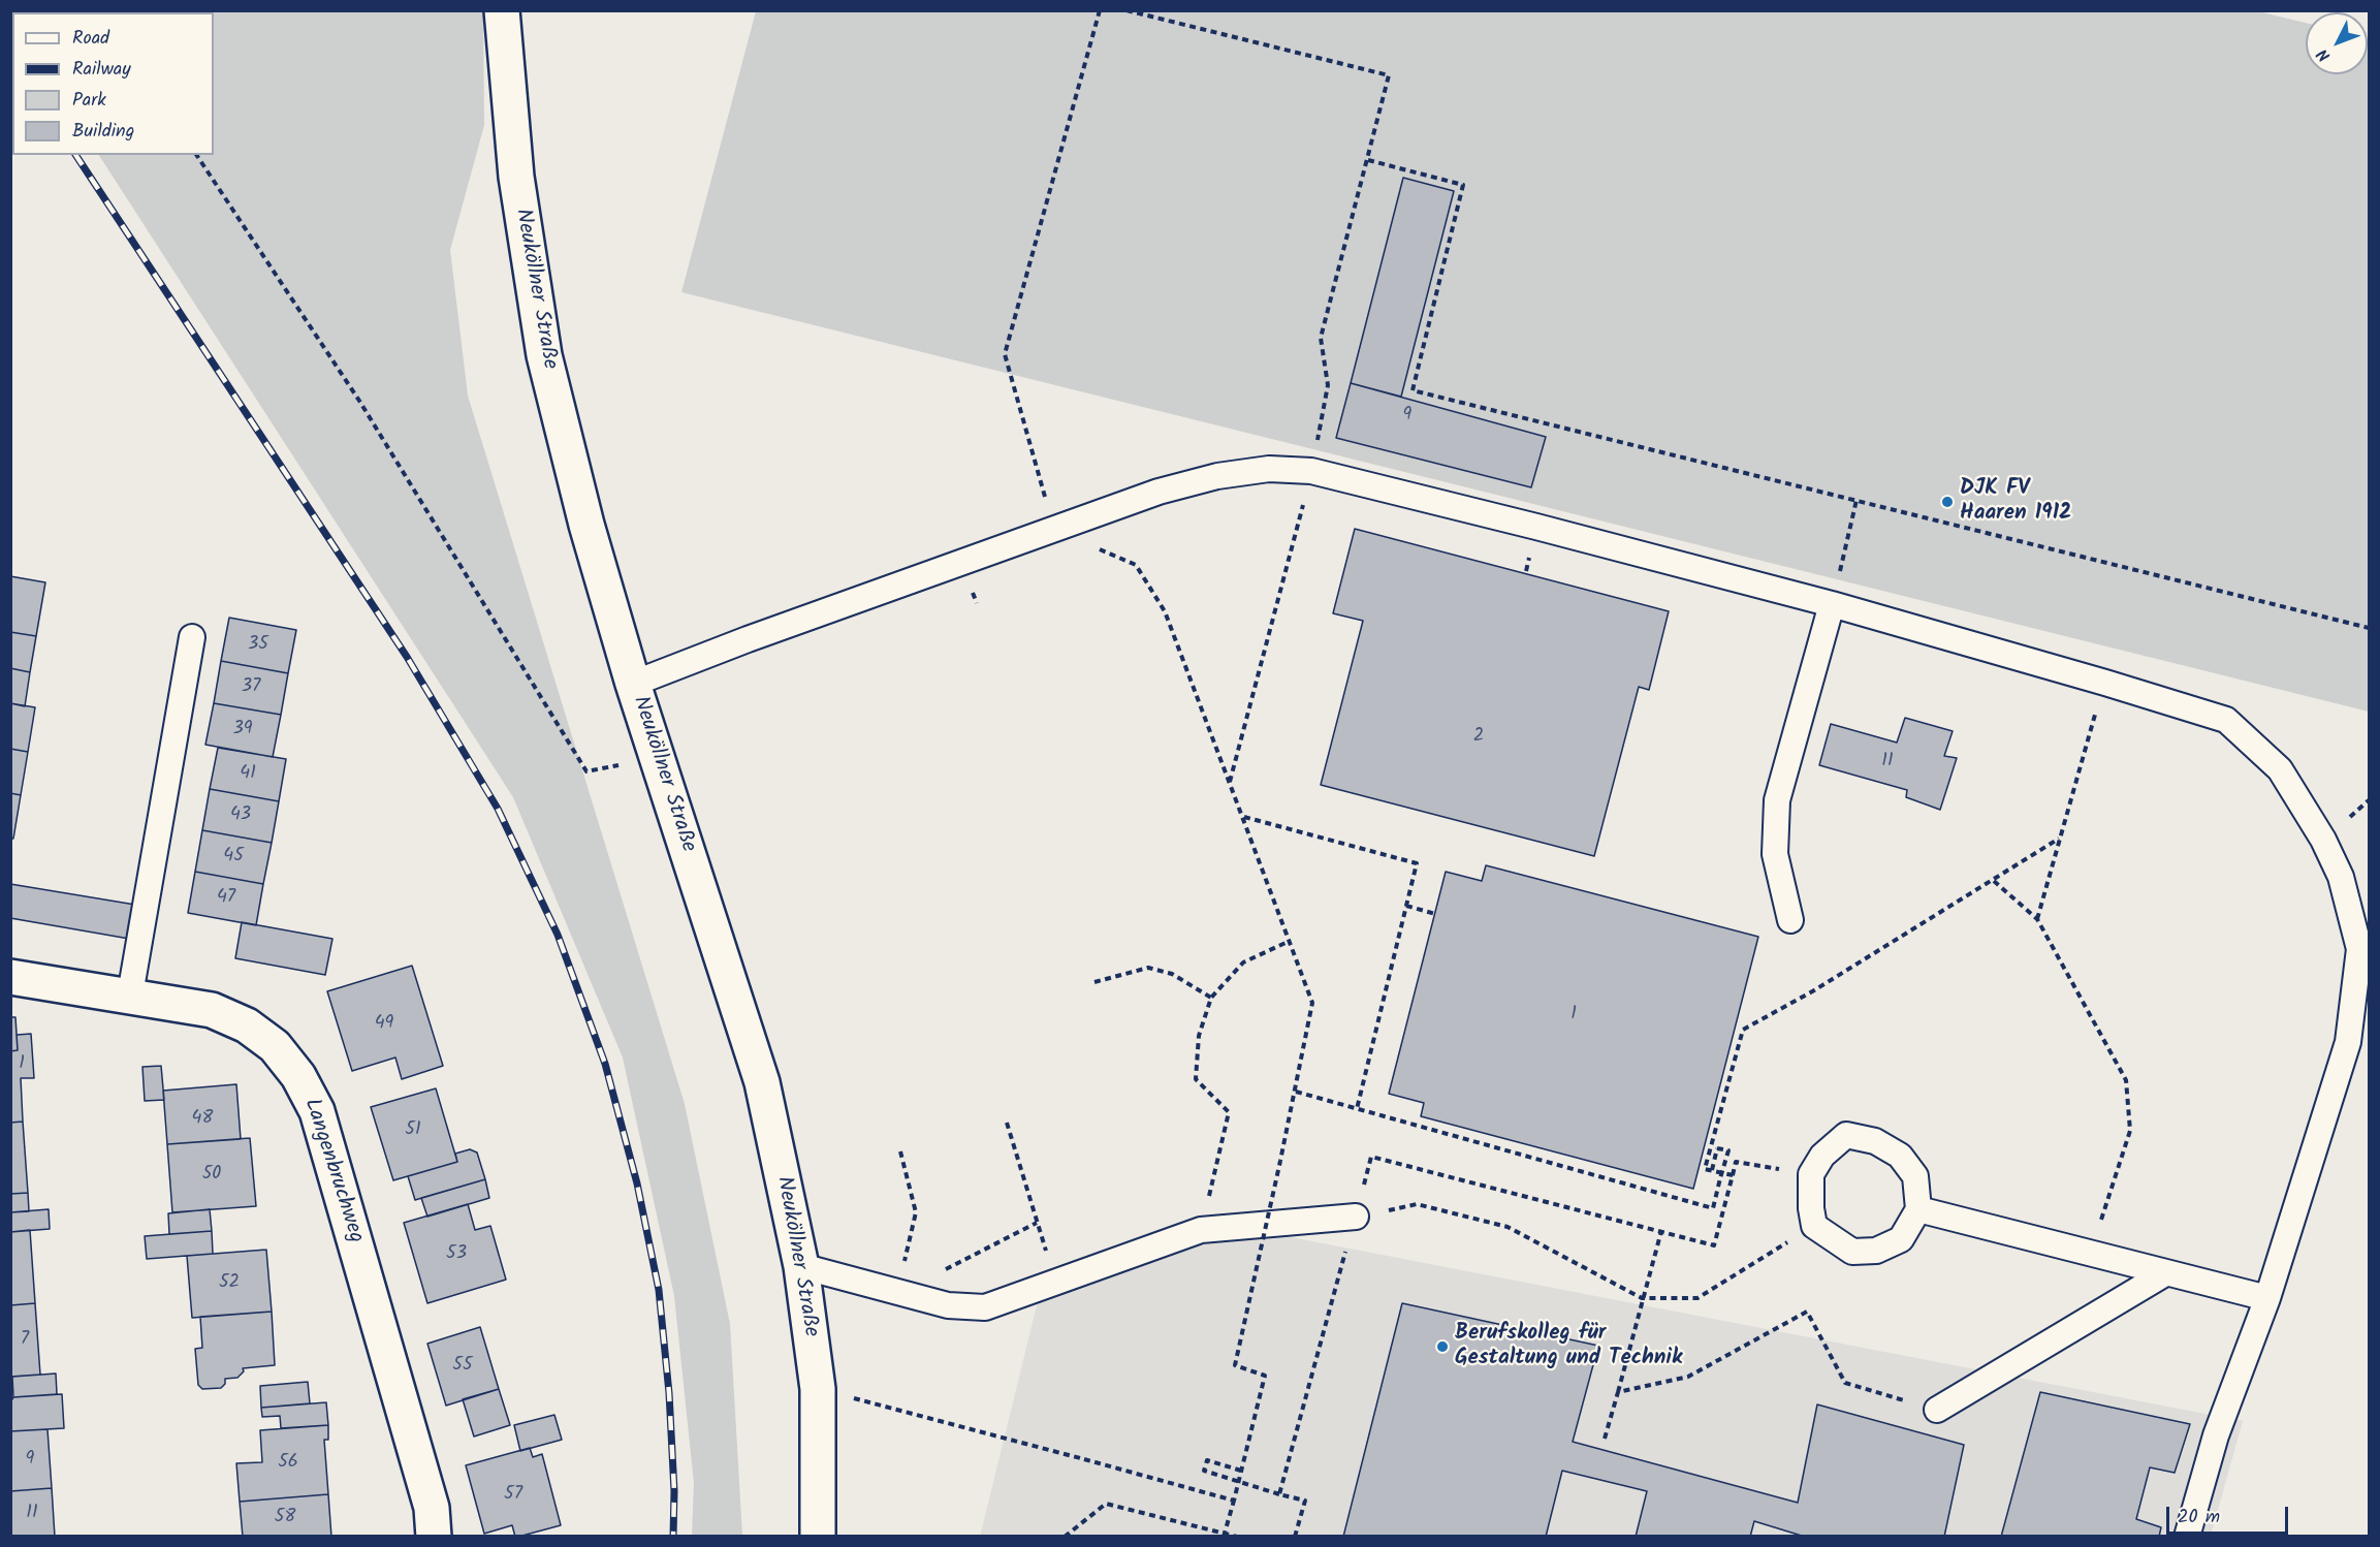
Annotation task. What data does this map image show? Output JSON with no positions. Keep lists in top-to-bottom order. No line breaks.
{"streets":{"street":["Neuköllner Straße","Langenbruchweg"]},"places":["DJK FV Haaren 1912","Berufskolleg für Gestaltung und Technik"],"house_numbers":["9","35","37","39","2","11","41","43","45","47","1","49","1","48","51","50","53","52","7","55","9","56","57","11","58"],"legend":["Road","Railway","Park","Building"],"scale_bar":"20 m","north":"bottom left"}
